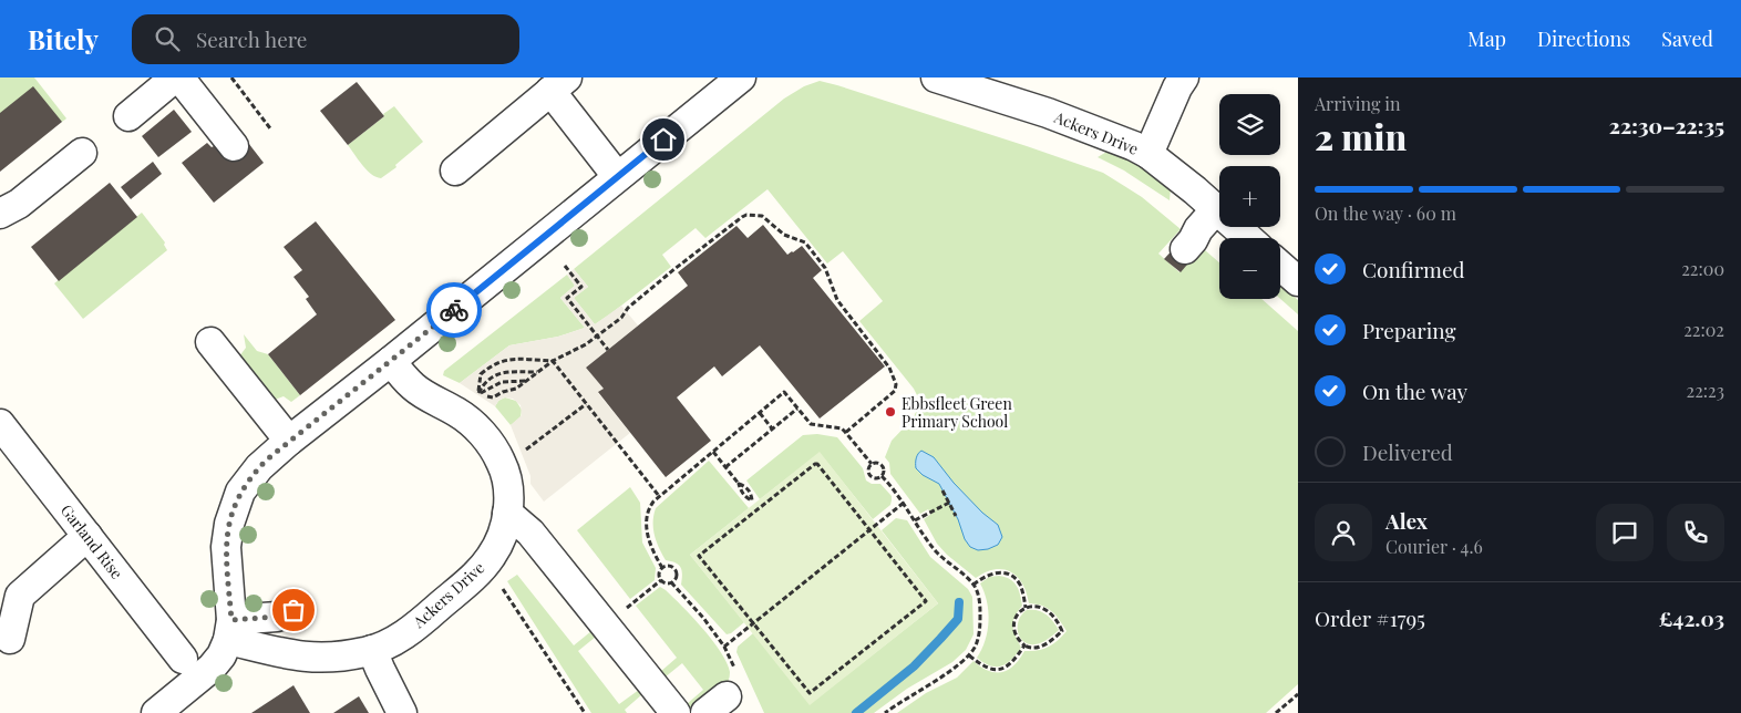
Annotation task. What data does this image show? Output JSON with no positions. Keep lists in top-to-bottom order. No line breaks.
{"streets":{"street":["Ackers Drive","Garland Rise"]},"places":["Ebbsfleet Green Primary School"],"page":{"header":"Bitely","search":"Search here","nav":["Map","Directions","Saved"],"heading":["2 min","Arriving in","22:30–22:35"],"panel":["Alex","Courier · 4.6","Order #1795","£42.03"],"map_buttons":["+","−"],"bar":"On the way · 60 m","list":[["Confirmed","22:00"],["Preparing","22:02"],["On the way","22:23"],"Delivered"]}}
